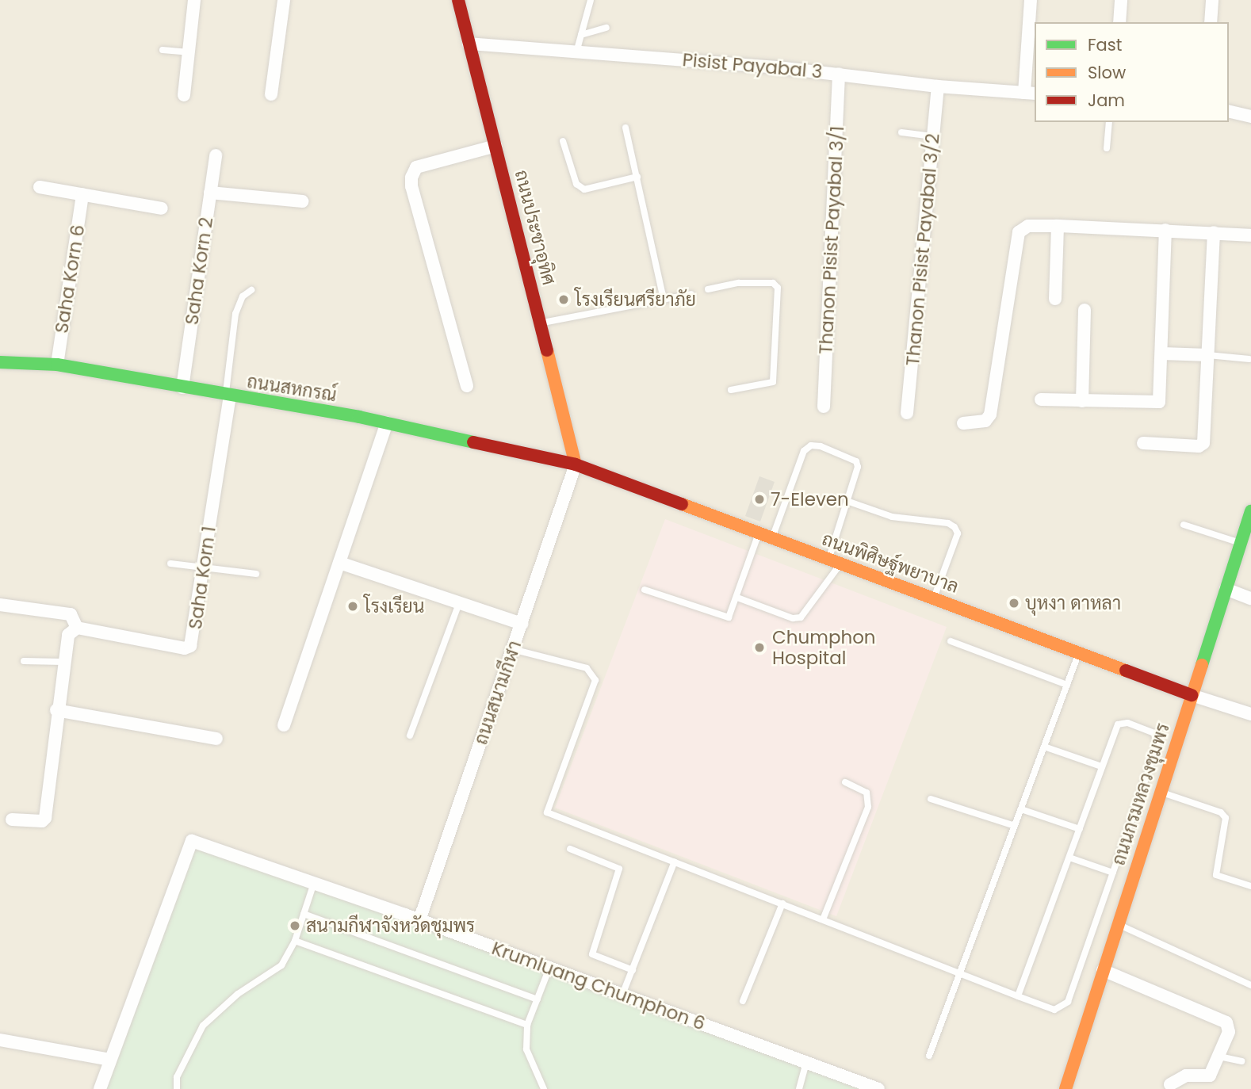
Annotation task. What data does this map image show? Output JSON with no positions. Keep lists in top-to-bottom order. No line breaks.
{"streets":{"street":["Pisist Payabal 3","ถนนประชาอุทิศ","Thanon Pisist Payabal 3/1","Thanon Pisist Payabal 3/2","Saha Korn 2","Saha Korn 6","ถนนสหกรณ์","ถนนพิศิษฐ์พยาบาล","Saha Korn 1","ถนนสนามกีฬา","ถนนกรมหลวงชุมพร","Krumluang Chumphon 6"]},"crossings":[["Pisist Payabal 3","ถนนประชาอุทิศ"],["Pisist Payabal 3","Thanon Pisist Payabal 3/1"],["Pisist Payabal 3","Thanon Pisist Payabal 3/2"],["ถนนประชาอุทิศ","ถนนสหกรณ์"],["ถนนประชาอุทิศ","ถนนพิศิษฐ์พยาบาล"],["ถนนประชาอุทิศ","ถนนสนามกีฬา"],["Saha Korn 2","ถนนสหกรณ์"],["Saha Korn 6","ถนนสหกรณ์"],["ถนนสหกรณ์","ถนนพิศิษฐ์พยาบาล"],["ถนนสหกรณ์","Saha Korn 1"],["ถนนสหกรณ์","ถนนสนามกีฬา"],["ถนนพิศิษฐ์พยาบาล","ถนนสนามกีฬา"],["ถนนพิศิษฐ์พยาบาล","ถนนกรมหลวงชุมพร"],["ถนนสนามกีฬา","Krumluang Chumphon 6"]],"places":["โรงเรียนศรียาภัย","7-Eleven","บุหงา ดาหลา","โรงเรียน","Chumphon Hospital","สนามกีฬาจังหวัดชุมพร"],"legend":["Fast","Slow","Jam"]}
